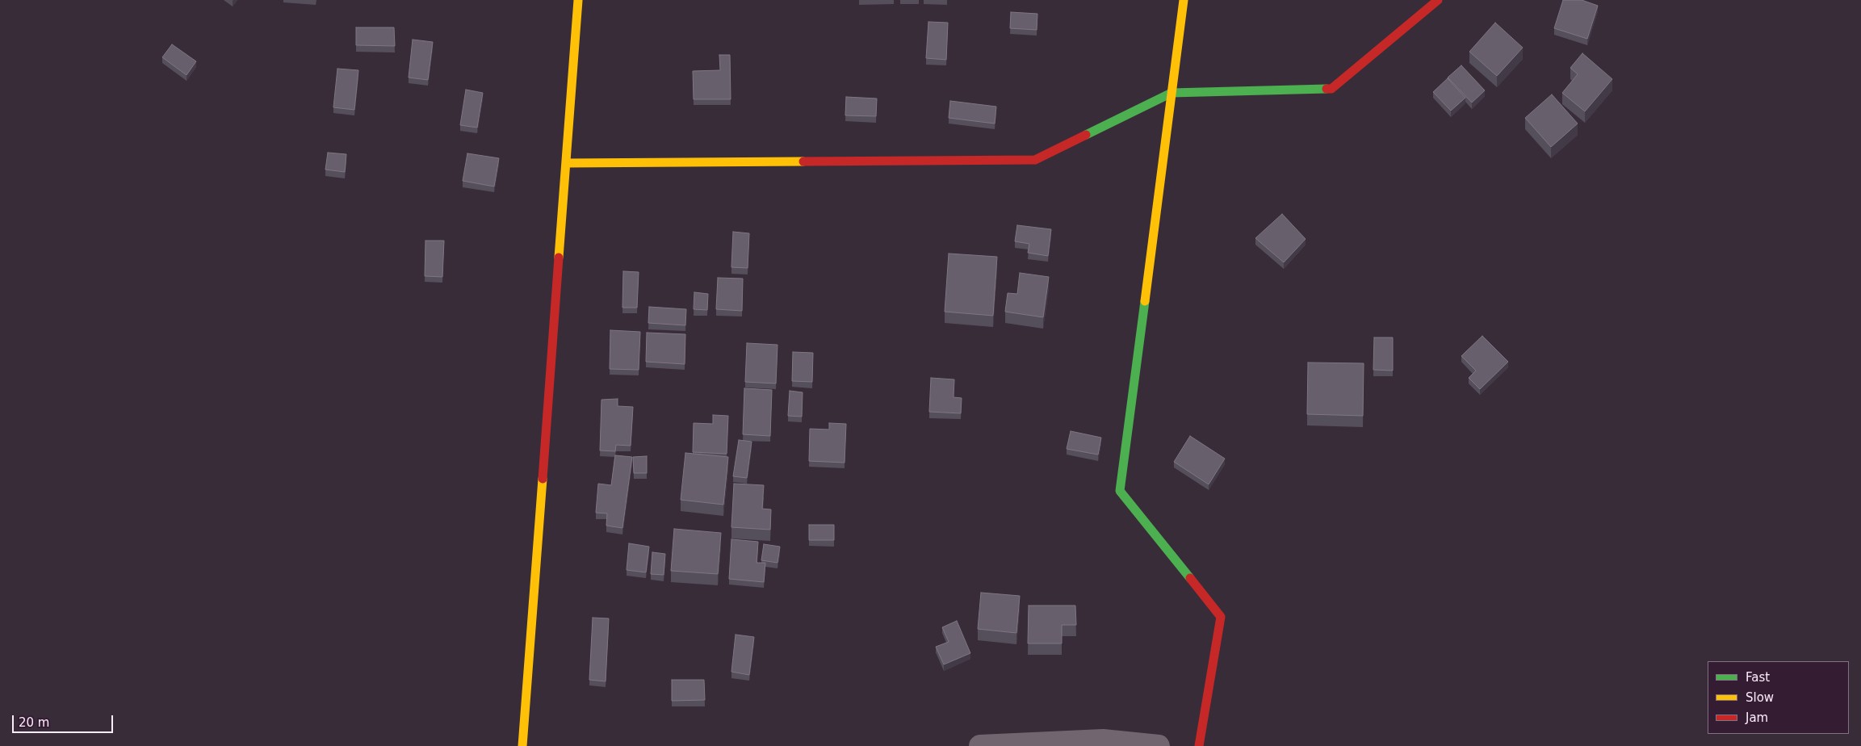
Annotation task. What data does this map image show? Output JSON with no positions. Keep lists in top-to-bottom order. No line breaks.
{"legend":["Fast","Slow","Jam"],"scale_bar":"20 m"}
